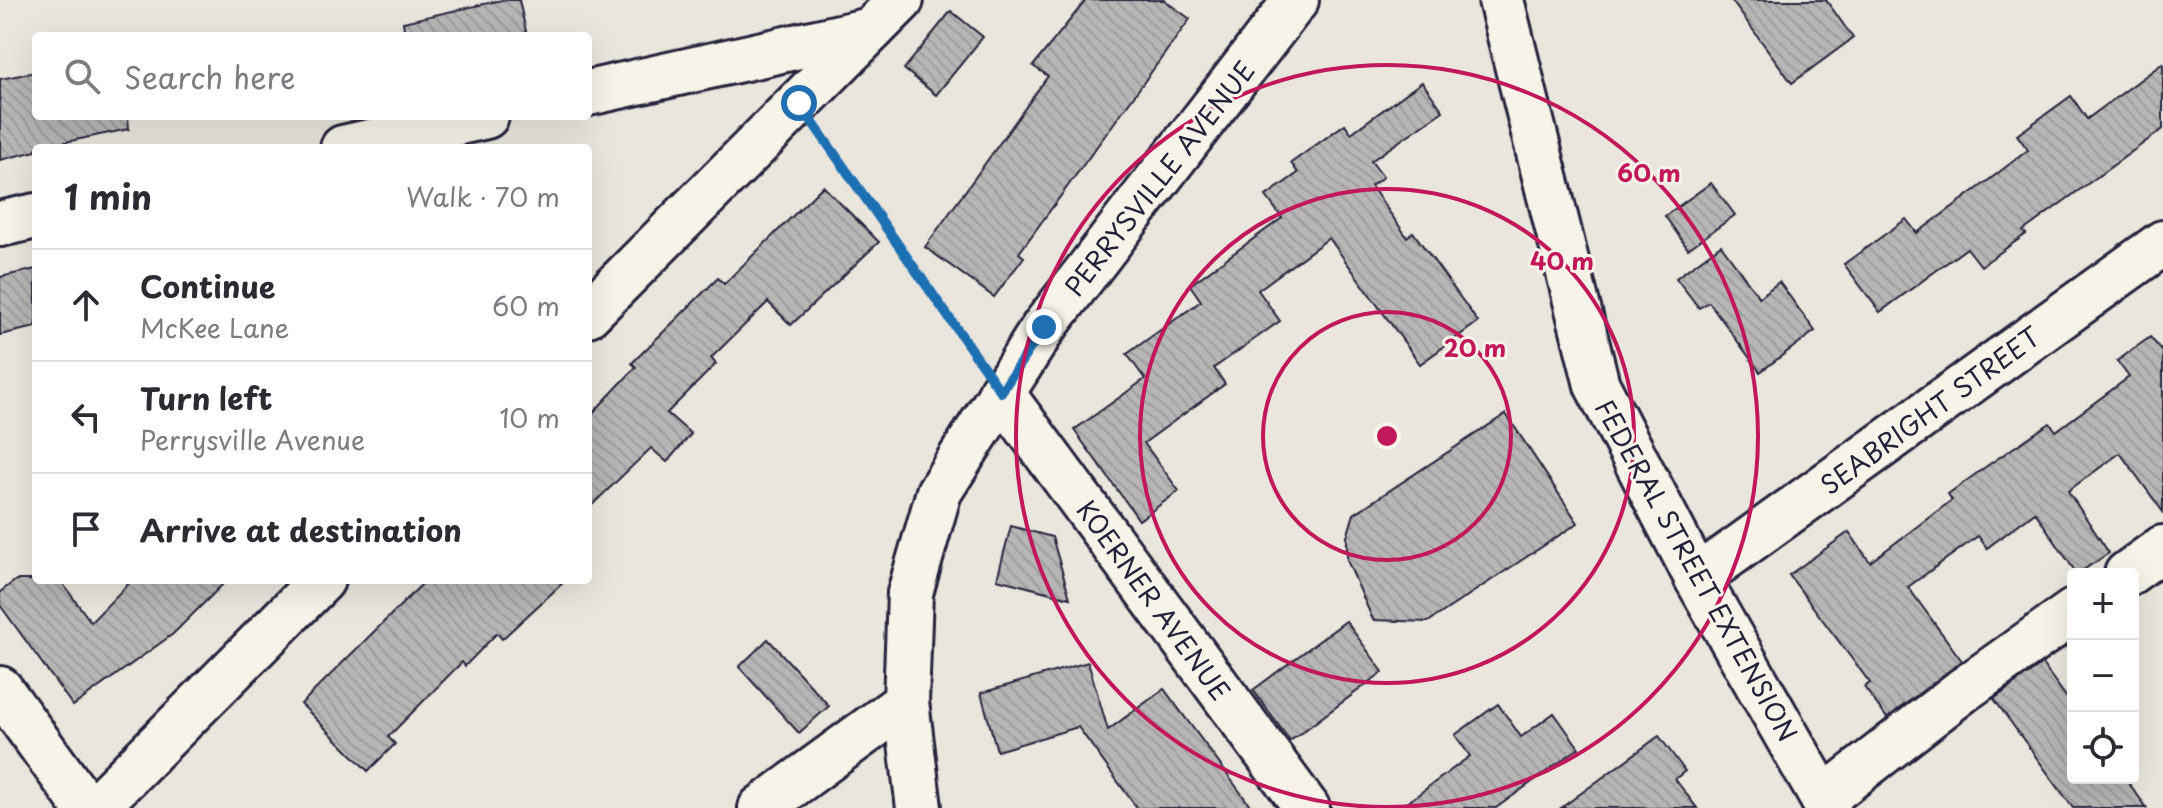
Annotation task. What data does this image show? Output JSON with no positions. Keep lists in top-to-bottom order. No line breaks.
{"streets":{"street":["PERRYSVILLE AVENUE","SEABRIGHT STREET","FEDERAL STREET EXTENSION","KOERNER AVENUE"]},"crossings":[["PERRYSVILLE AVENUE","KOERNER AVENUE"],["SEABRIGHT STREET","FEDERAL STREET EXTENSION"]],"page":{"search":"Search here","heading":["1 min","Walk · 70 m"],"list":[["Continue","McKee Lane","60 m"],["Turn left","Perrysville Avenue","10 m"],"Arrive at destination"],"map_buttons":["+","−"]},"rings":["60 m","40 m","20 m"]}
